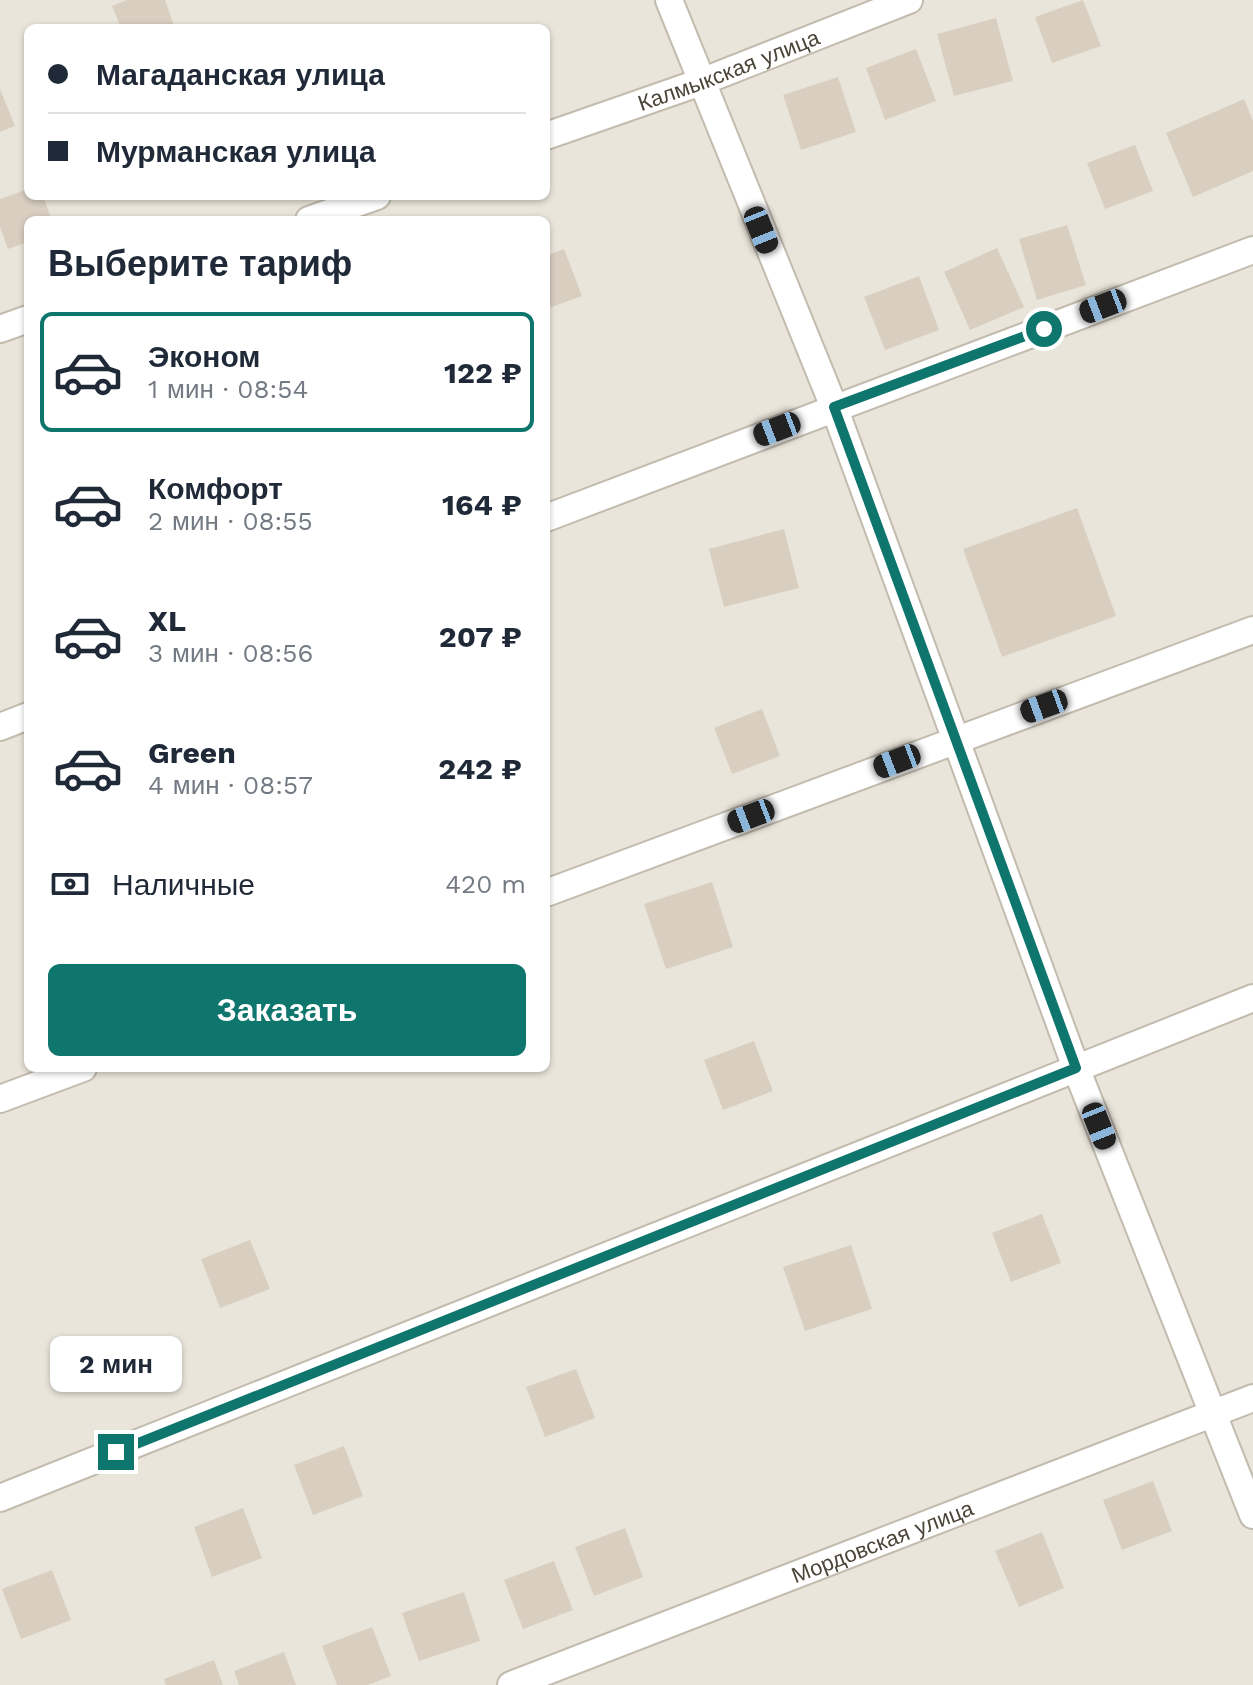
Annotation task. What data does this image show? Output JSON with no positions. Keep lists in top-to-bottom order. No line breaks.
{"streets":{"street":["Калмыкская улица","Мордовская улица"]},"page":{"banner":["Магаданская улица","Мурманская улица"],"heading":"Выберите тариф","list":[{"name":"Эконом","note":"1 мин · 08:54","value":"122 ₽"},{"name":"Комфорт","note":"2 мин · 08:55","value":"164 ₽"},{"name":"XL","note":"3 мин · 08:56","value":"207 ₽"},{"name":"Green","note":"4 мин · 08:57","value":"242 ₽"}],"pay":["Наличные","420 m"],"buttons":"Заказать","bubble":"2 мин"}}
